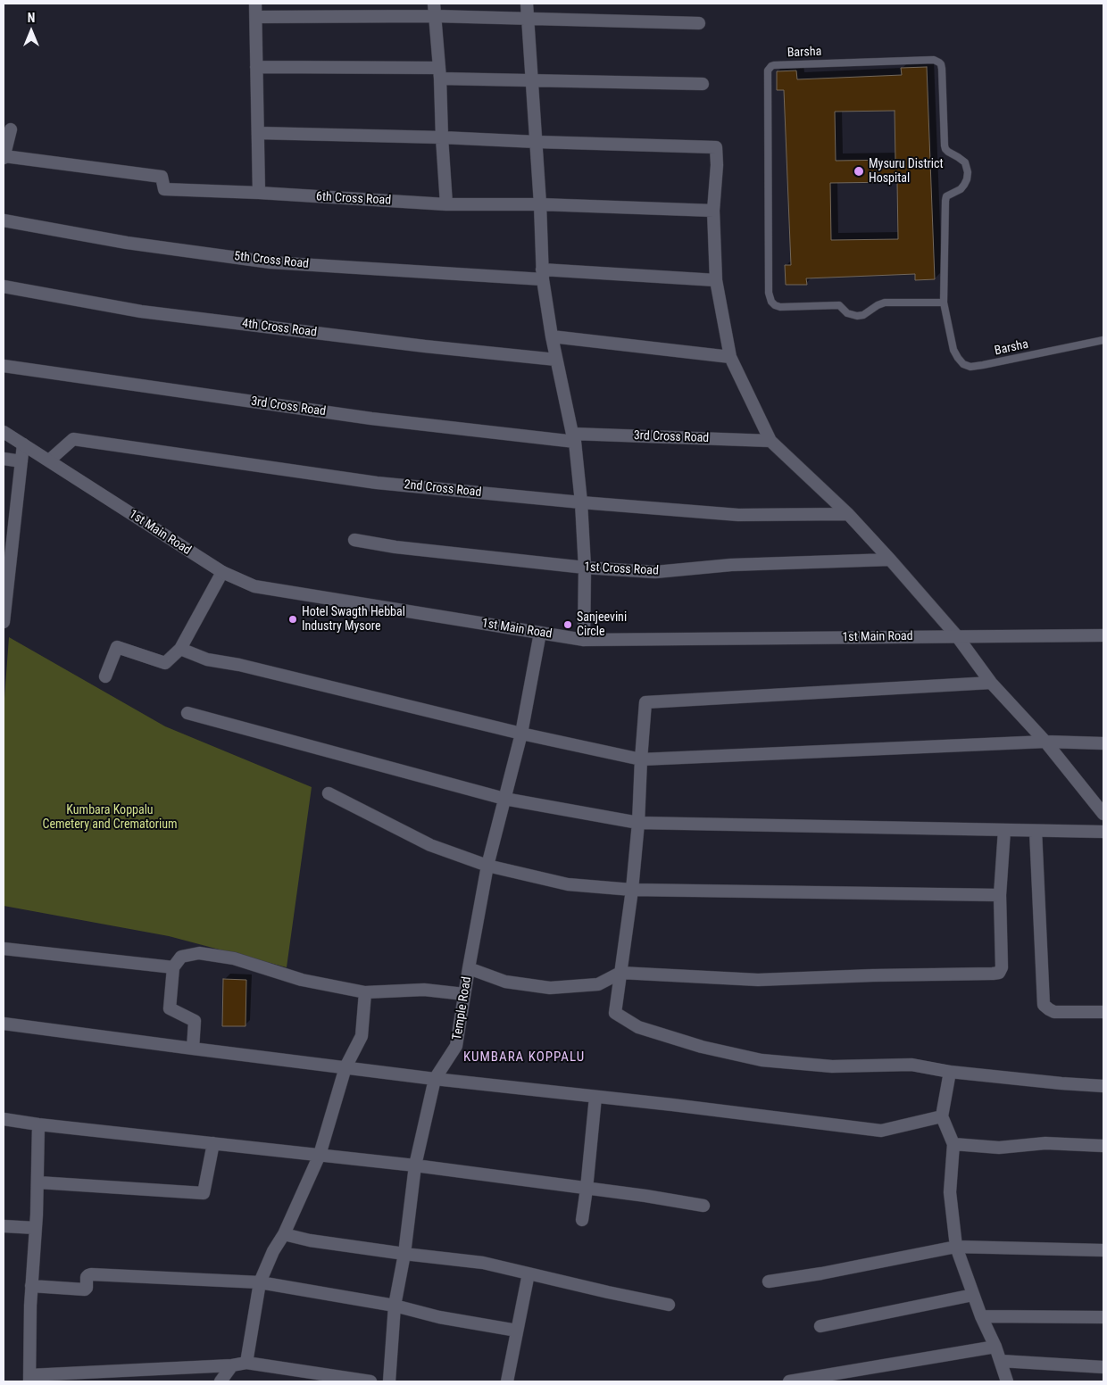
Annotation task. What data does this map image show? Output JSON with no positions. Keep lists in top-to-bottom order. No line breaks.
{"streets":{"street":["6th Cross Road","5th Cross Road","4th Cross Road","3rd Cross Road","2nd Cross Road","1st Main Road","1st Cross Road","Temple Road"],"lane":["Barsha"]},"crossings":[["2nd Cross Road","1st Main Road"],["1st Main Road","Temple Road"]],"districts":["KUMBARA KOPPALU"],"parks":["Kumbara Koppalu Cemetery and Crematorium"],"places":["Mysuru District Hospital","Hotel Swagth Hebbal Industry Mysore","Sanjeevini Circle"],"north":"top"}
